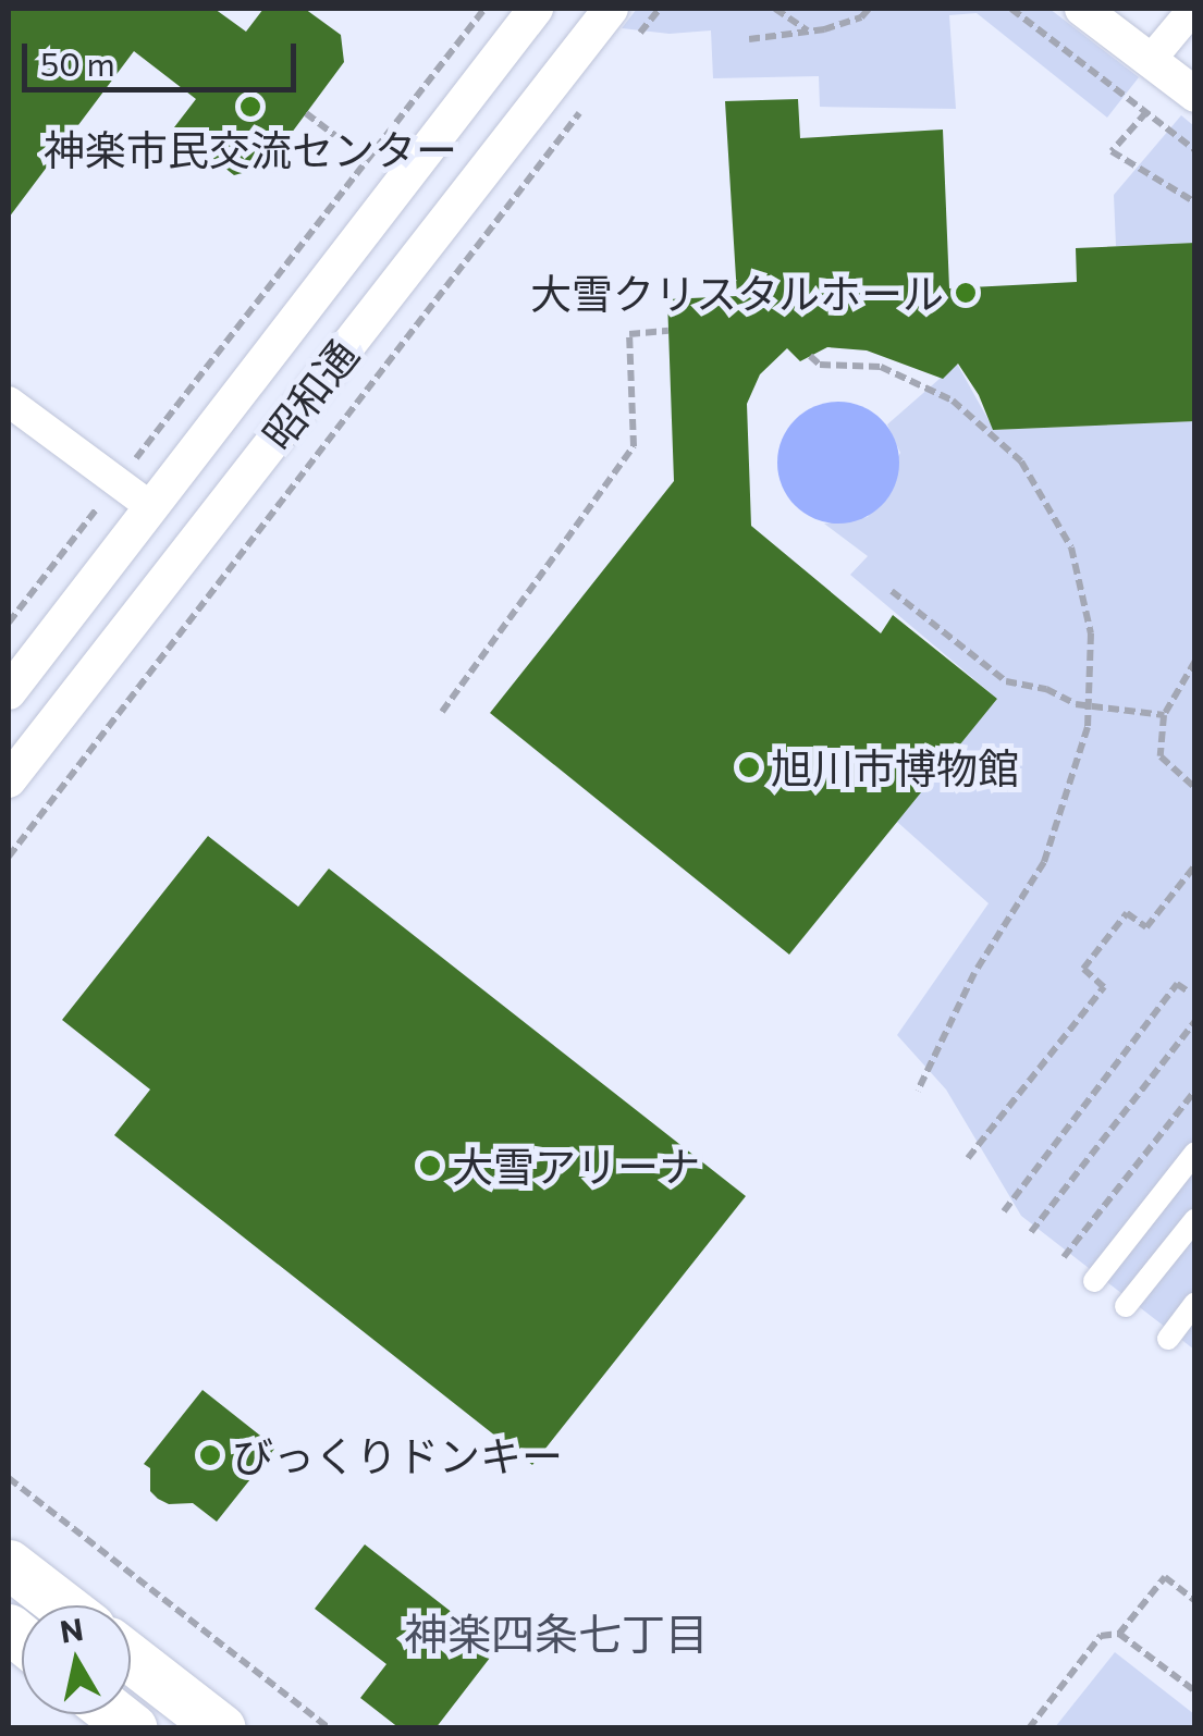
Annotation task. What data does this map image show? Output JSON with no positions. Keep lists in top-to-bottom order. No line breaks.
{"streets":{"street":["昭和通"]},"districts":["神楽四条七丁目"],"places":["神楽市民交流センター","大雪クリスタルホール","旭川市博物館","大雪アリーナ","びっくりドンキー"],"scale_bar":"50 m","north":"top"}
